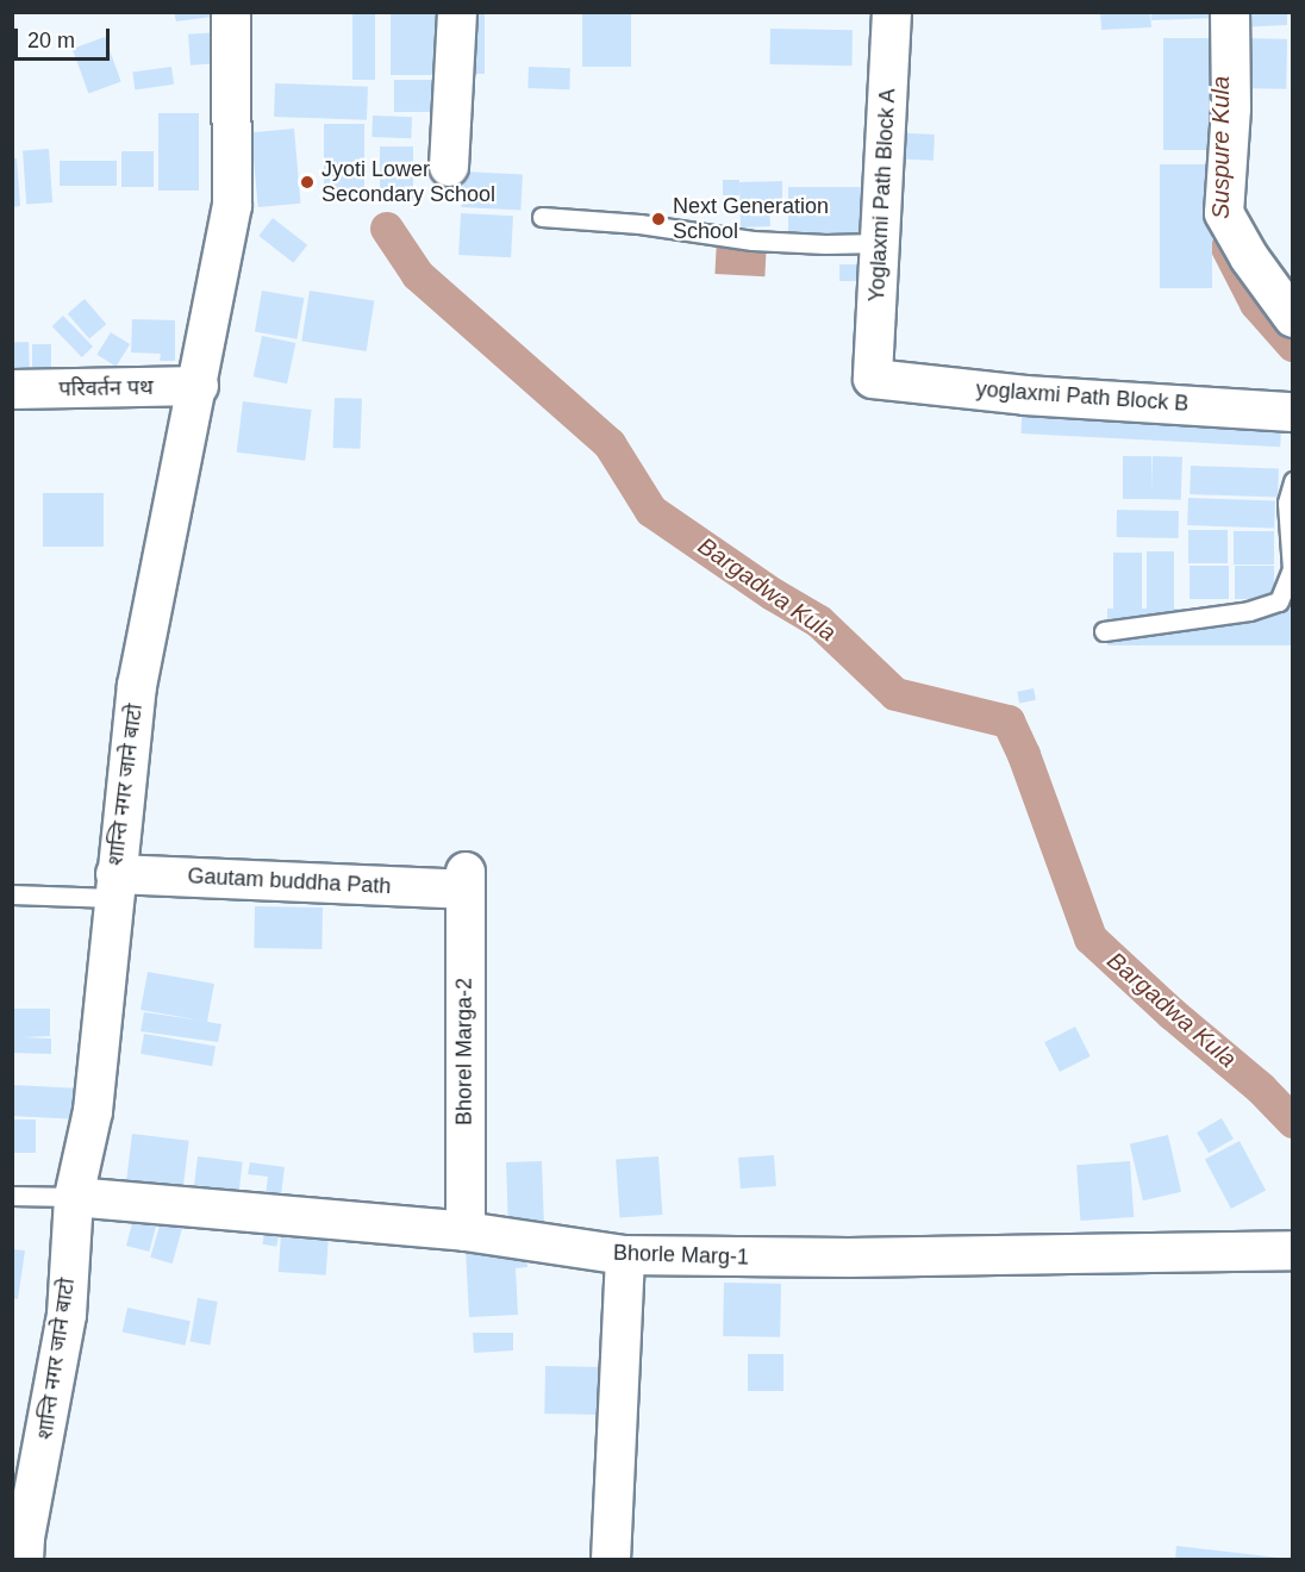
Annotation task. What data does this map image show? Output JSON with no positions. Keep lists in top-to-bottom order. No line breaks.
{"streets":{"street":["Yoglaxmi Path Block A","परिवर्तन पथ","yoglaxmi Path Block B","शान्ति नगर जाने बाटो","Gautam buddha Path","Bhorel Marga-2","Bhorle Marg-1"]},"crossings":[["Yoglaxmi Path Block A","yoglaxmi Path Block B"],["परिवर्तन पथ","शान्ति नगर जाने बाटो"],["शान्ति नगर जाने बाटो","Gautam buddha Path"],["शान्ति नगर जाने बाटो","Bhorle Marg-1"],["Gautam buddha Path","Bhorel Marga-2"],["Bhorel Marga-2","Bhorle Marg-1"]],"water":["Suspure Kula","Bargadwa Kula"],"places":["Jyoti Lower Secondary School","Next Generation School"],"scale_bar":"20 m"}
